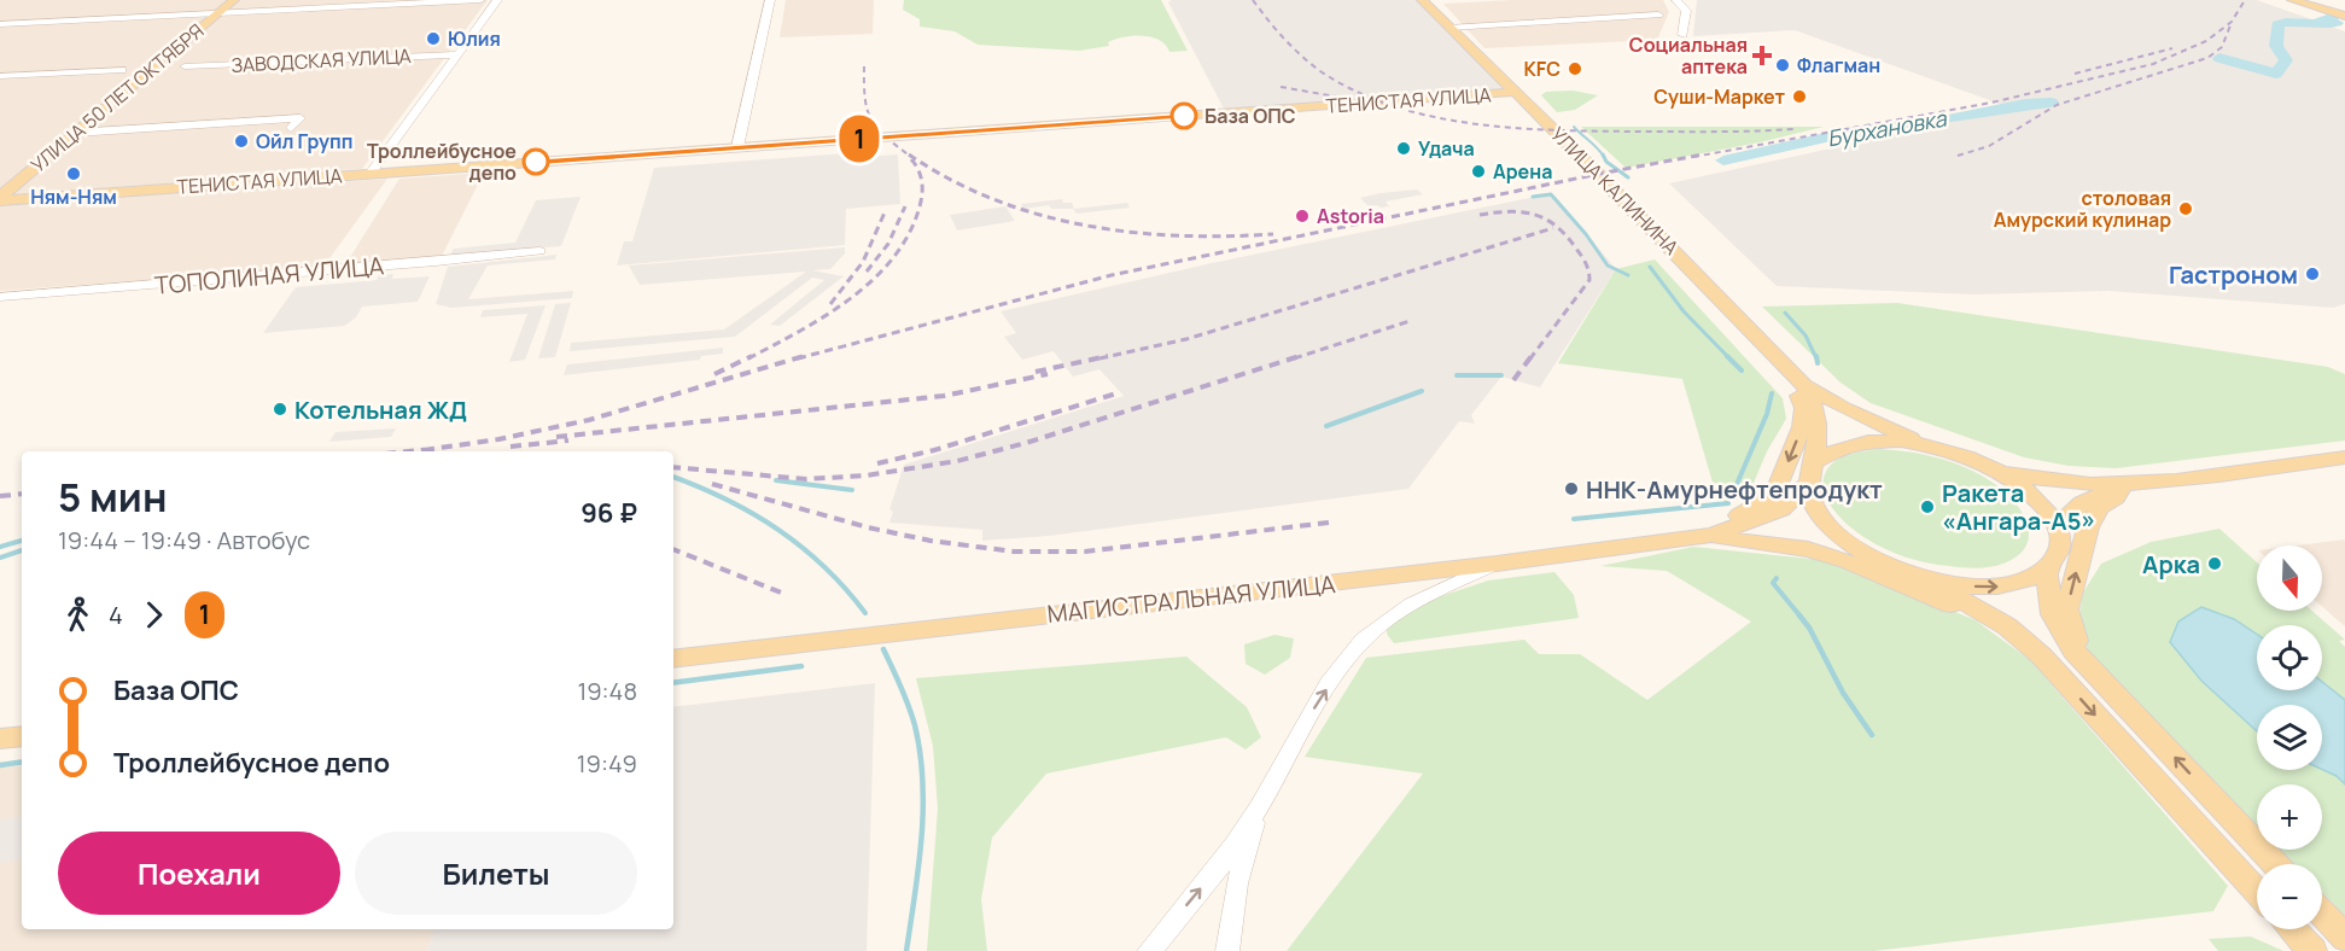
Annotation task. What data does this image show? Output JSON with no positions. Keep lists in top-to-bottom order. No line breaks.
{"streets":{"main road":["УЛИЦА 50 ЛЕТ ОКТЯБРЯ","ТЕНИСТАЯ УЛИЦА","УЛИЦА КАЛИНИНА","МАГИСТРАЛЬНАЯ УЛИЦА"],"street":["ЗАВОДСКАЯ УЛИЦА","ТОПОЛИНАЯ УЛИЦА"]},"crossings":[["УЛИЦА 50 ЛЕТ ОКТЯБРЯ","ТЕНИСТАЯ УЛИЦА"],["ТЕНИСТАЯ УЛИЦА","УЛИЦА КАЛИНИНА"]],"water":["Бурхановка"],"places":{"other":["Юлия","Флагман","KFC","Суши-Маркет","База ОПС","Ойл Групп","Удача","Троллейбусное депо","Арена","Ням-Ням","столовая Амурский кулинар","Astoria","Гастроном","Котельная ЖД","ННК-Амурнефтепродукт","Ракета «Ангара-А5»","Арка"],"health":["Социальная аптека"]},"lines":["bus line 1"],"north":"bottom","page":{"on_map":"1","heading":["5 мин","19:44 – 19:49 · Автобус","96 ₽"],"map_buttons":["+","−"],"legs":["4","1"],"list":[{"name":"База ОПС","value":"19:48"},{"name":"Троллейбусное депо","value":"19:49"}],"buttons":["Поехали","Билеты"]}}
